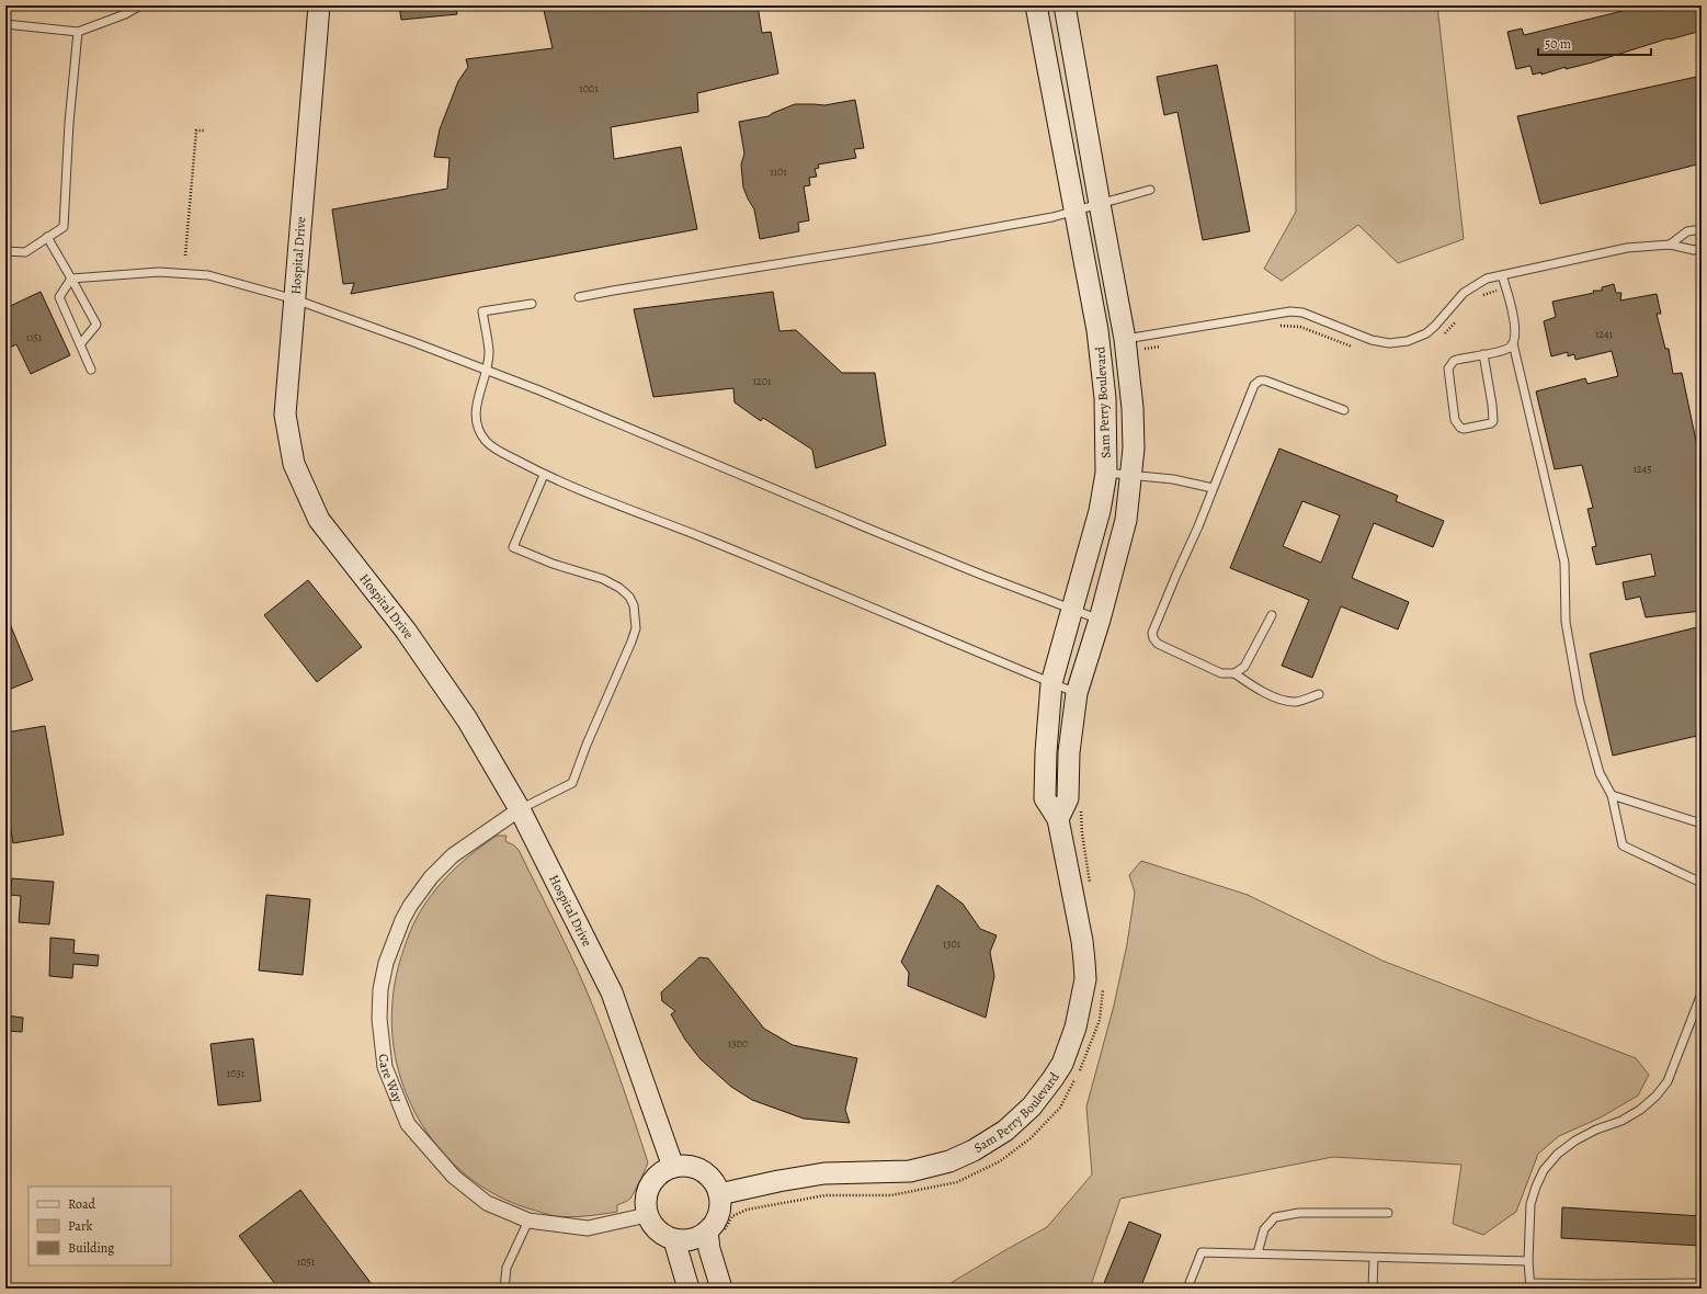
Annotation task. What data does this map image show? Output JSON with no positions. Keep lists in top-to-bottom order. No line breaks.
{"streets":{"street":["Hospital Drive","Sam Perry Boulevard","Care Way"]},"crossings":[["Hospital Drive","Sam Perry Boulevard"],["Hospital Drive","Care Way"],["Sam Perry Boulevard","Care Way"]],"house_numbers":["1001","1101","1241","1151","1201","1245","1301","1300","1031","1051"],"legend":["Road","Park","Building"],"scale_bar":"50 m"}
